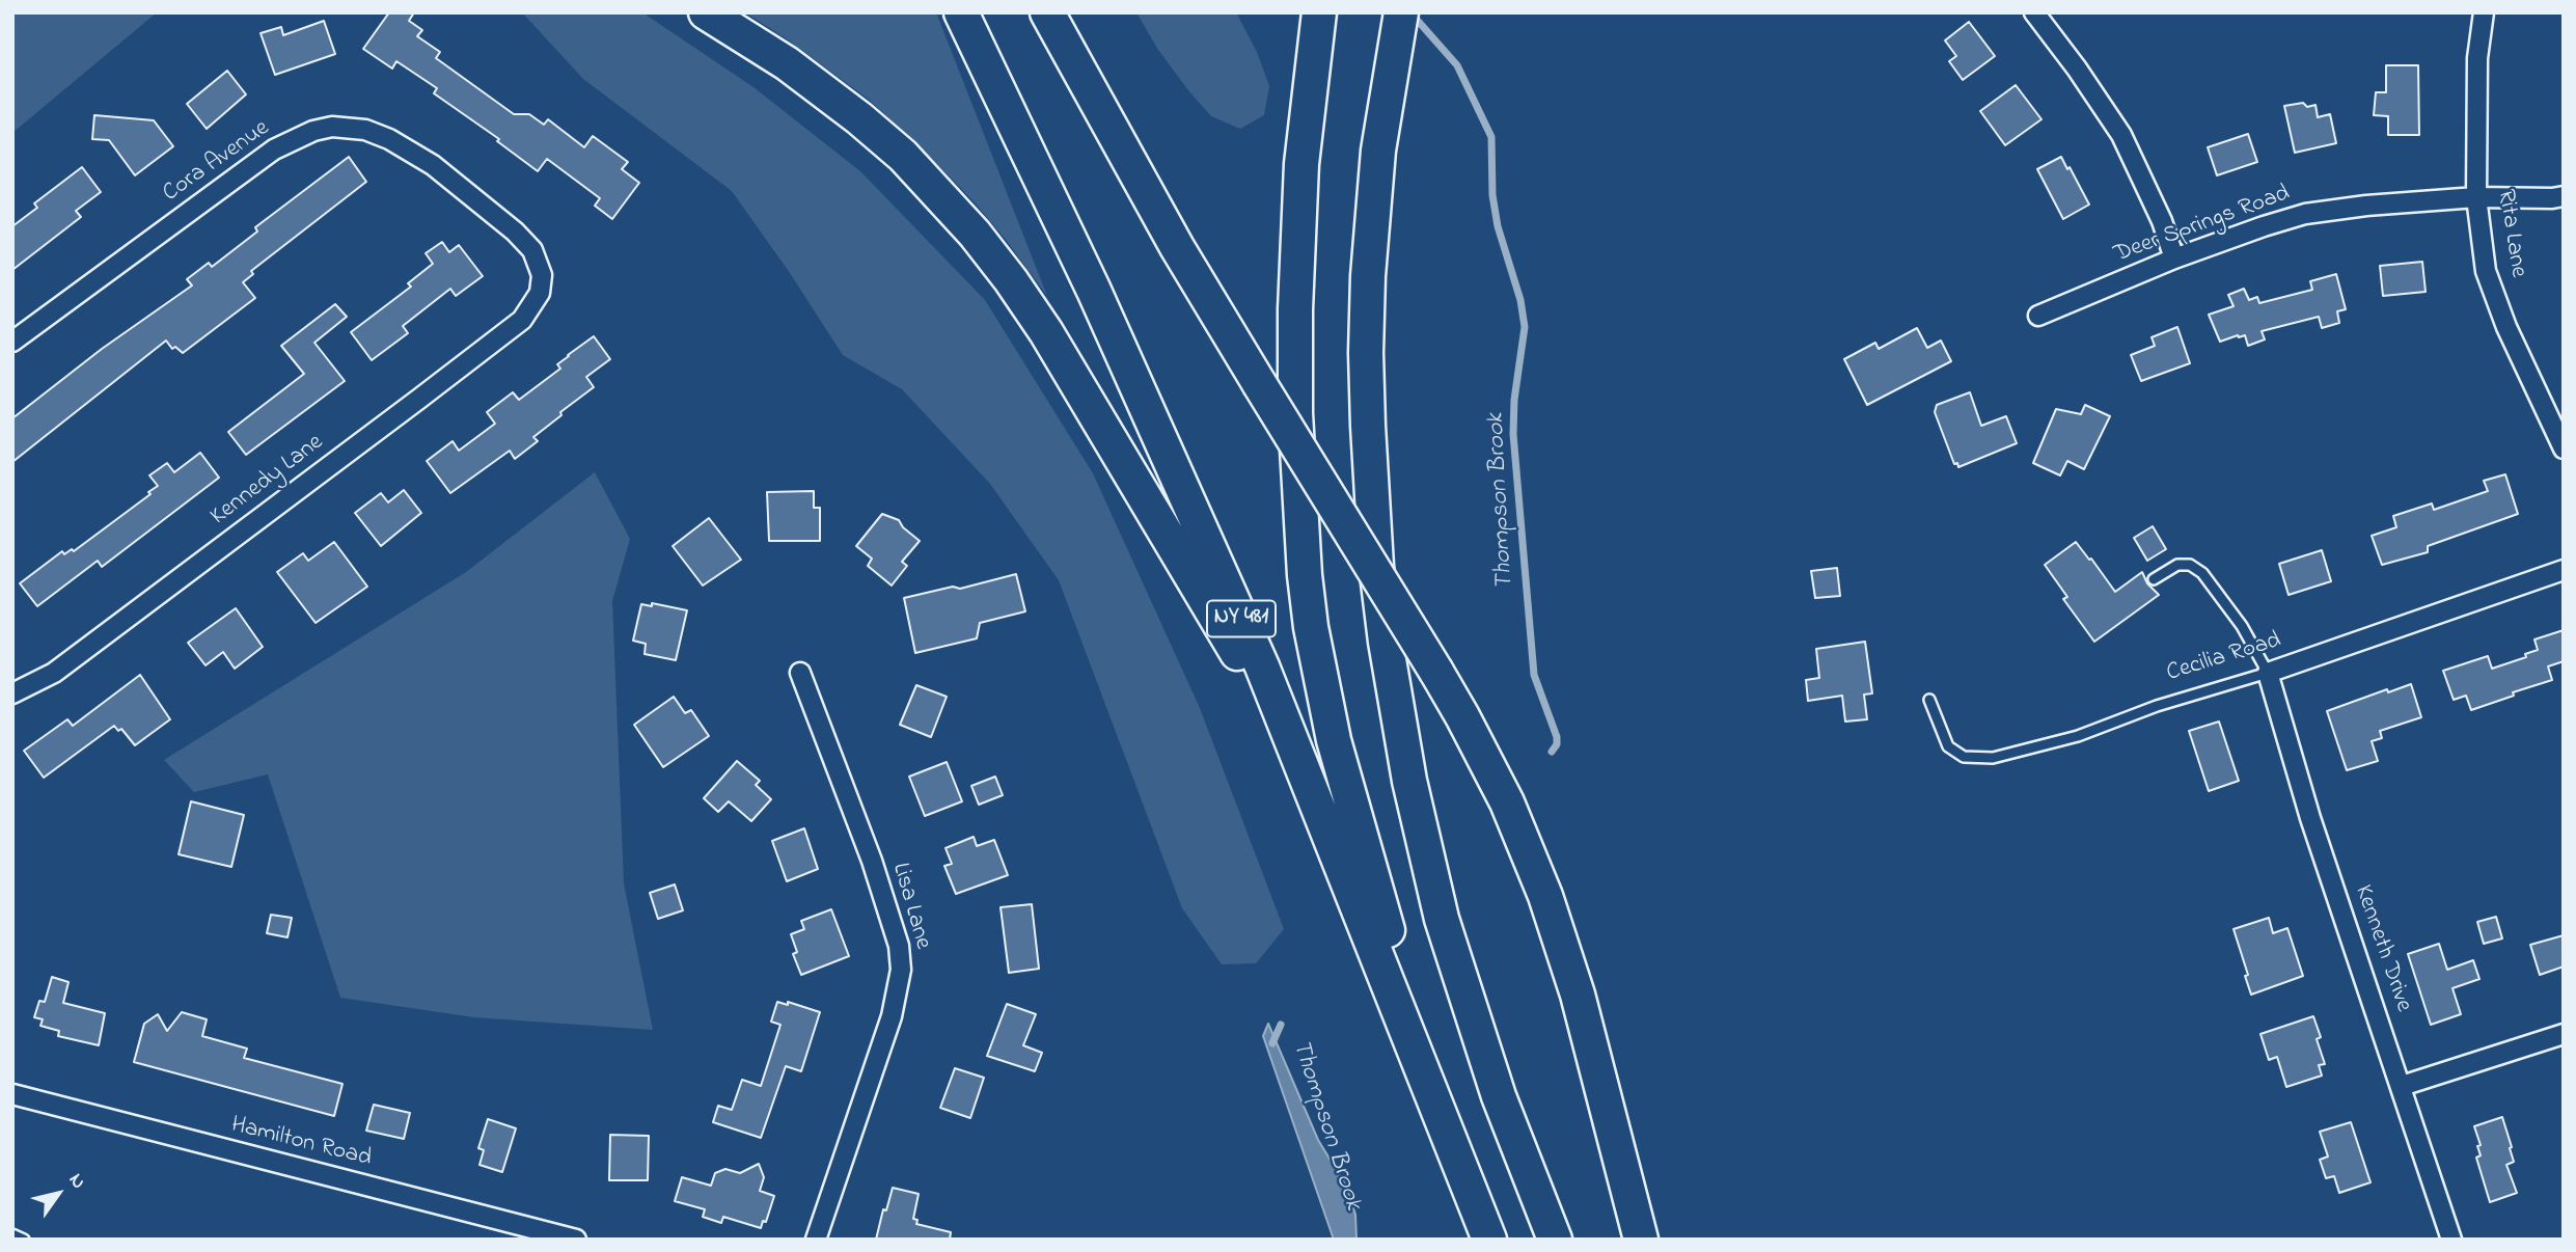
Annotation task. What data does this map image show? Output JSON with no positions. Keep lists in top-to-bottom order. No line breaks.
{"streets":{"highway":["NY 481"],"street":["Cora Avenue","Deer Springs Road","Rita Lane","Kennedy Lane","Cecilia Road","Lisa Lane","Kenneth Drive","Hamilton Road"]},"crossings":[["Cora Avenue","Kennedy Lane"],["Deer Springs Road","Rita Lane"],["Cecilia Road","Kenneth Drive"]],"water":["Thompson Brook"],"north":"top right"}
